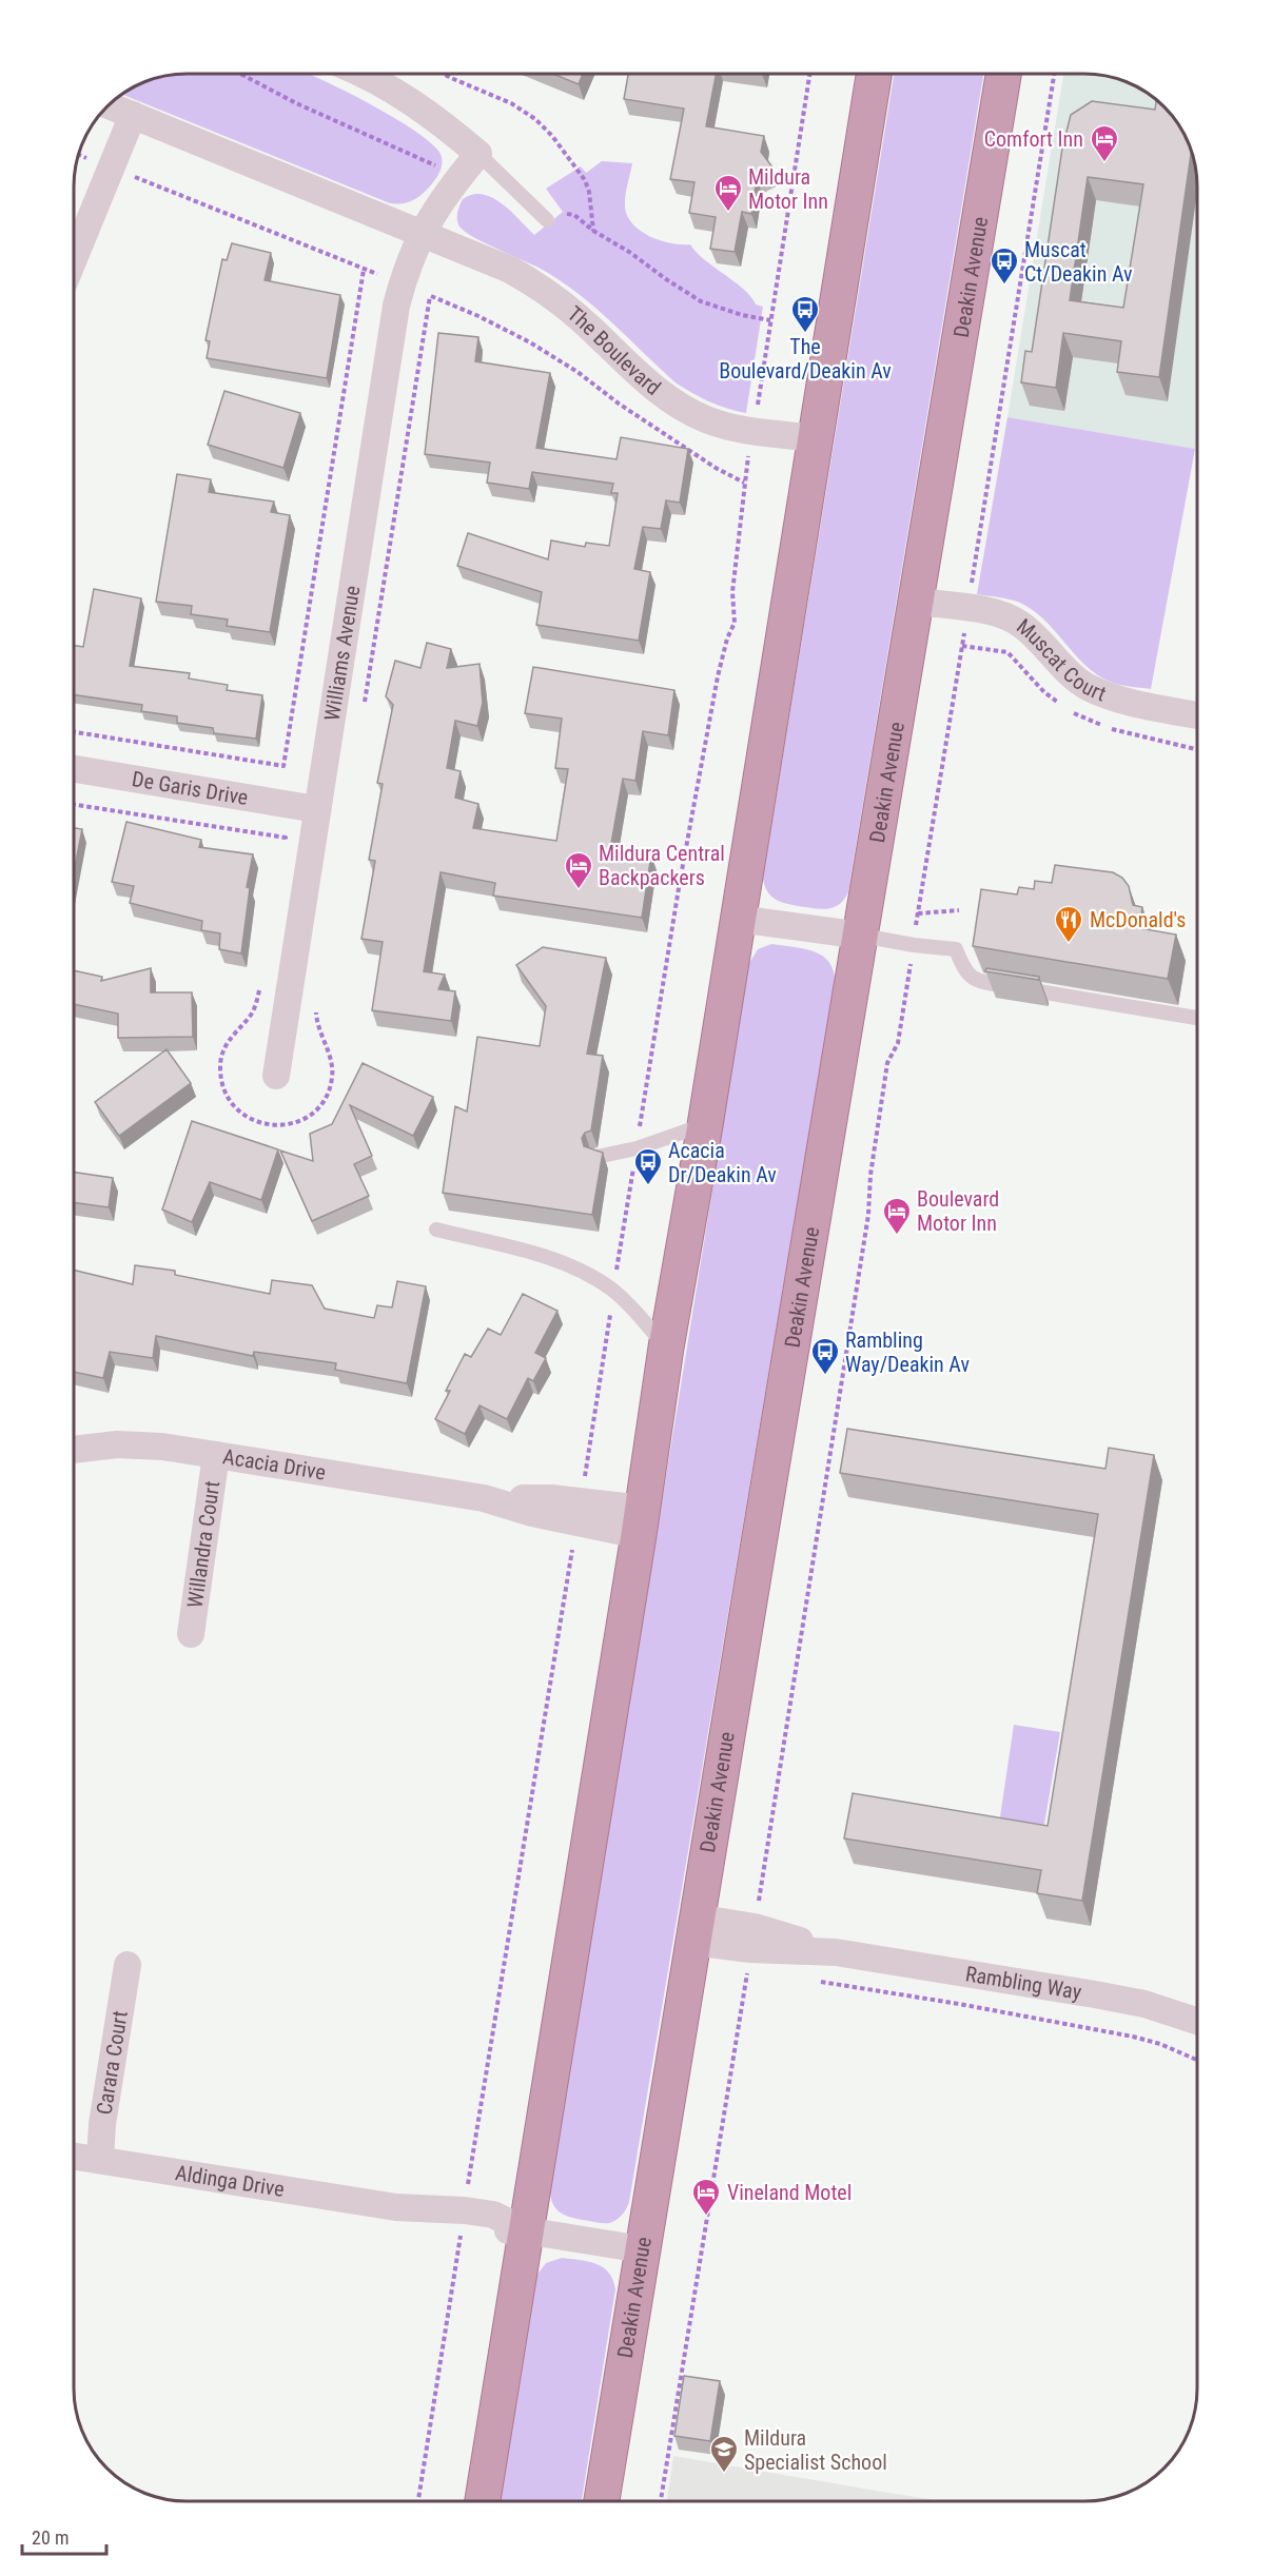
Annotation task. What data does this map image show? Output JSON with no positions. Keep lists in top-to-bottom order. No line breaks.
{"streets":{"highway":["Deakin Avenue"],"street":["The Boulevard","Williams Avenue","Muscat Court","De Garis Drive","Acacia Drive","Willandra Court","Rambling Way","Carara Court","Aldinga Drive"]},"crossings":[["Deakin Avenue","Muscat Court"],["Deakin Avenue","Rambling Way"],["Deakin Avenue","Aldinga Drive"],["The Boulevard","Williams Avenue"],["Williams Avenue","De Garis Drive"],["Acacia Drive","Willandra Court"],["Carara Court","Aldinga Drive"]],"places":{"hotel":["Comfort Inn","Mildura Motor Inn","Mildura Central Backpackers","Boulevard Motor Inn","Vineland Motel"],"bus stop":["Muscat Ct/Deakin Av","The Boulevard/Deakin Av","Acacia Dr/Deakin Av","Rambling Way/Deakin Av"],"restaurant":["McDonald's"],"school or university":["Mildura Specialist School"]},"scale_bar":"20 m"}
